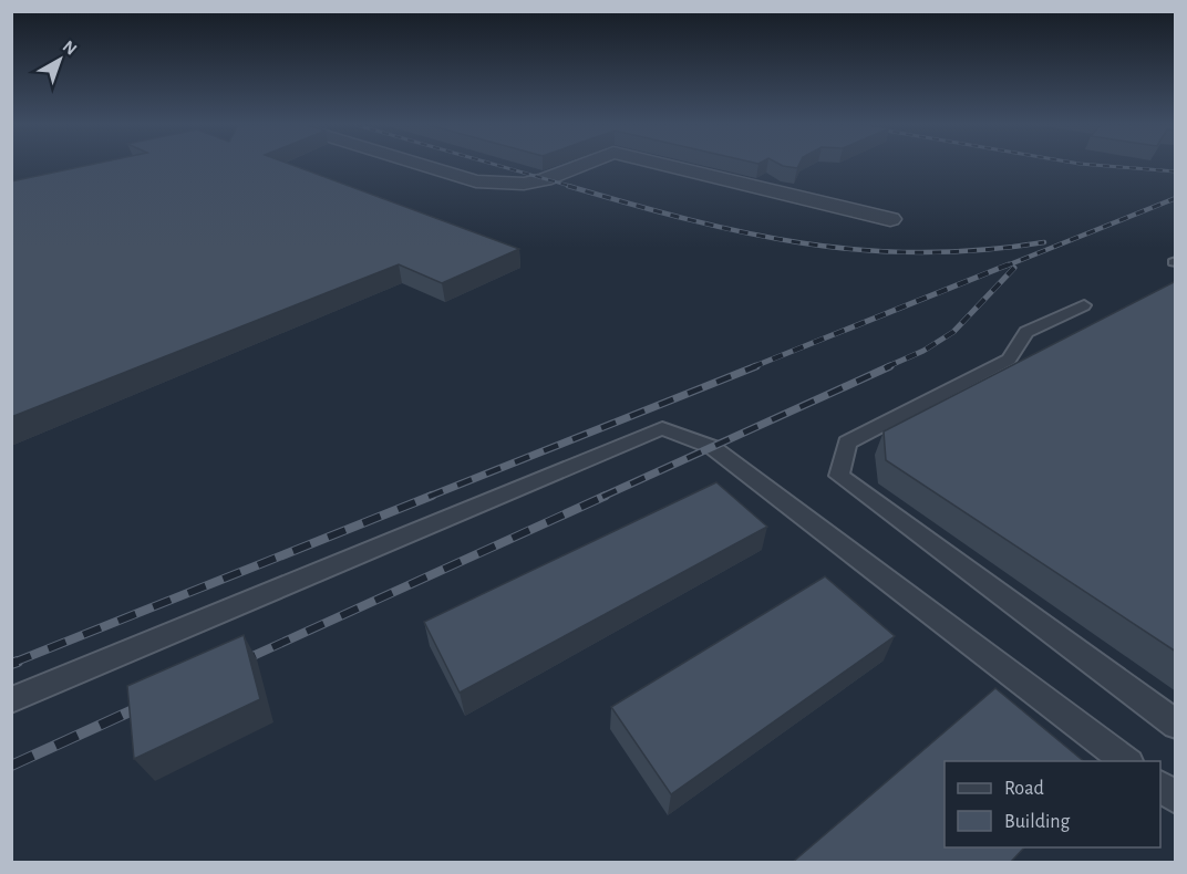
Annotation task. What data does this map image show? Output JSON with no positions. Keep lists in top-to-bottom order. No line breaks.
{"legend":["Road","Building"],"north":"top right"}
